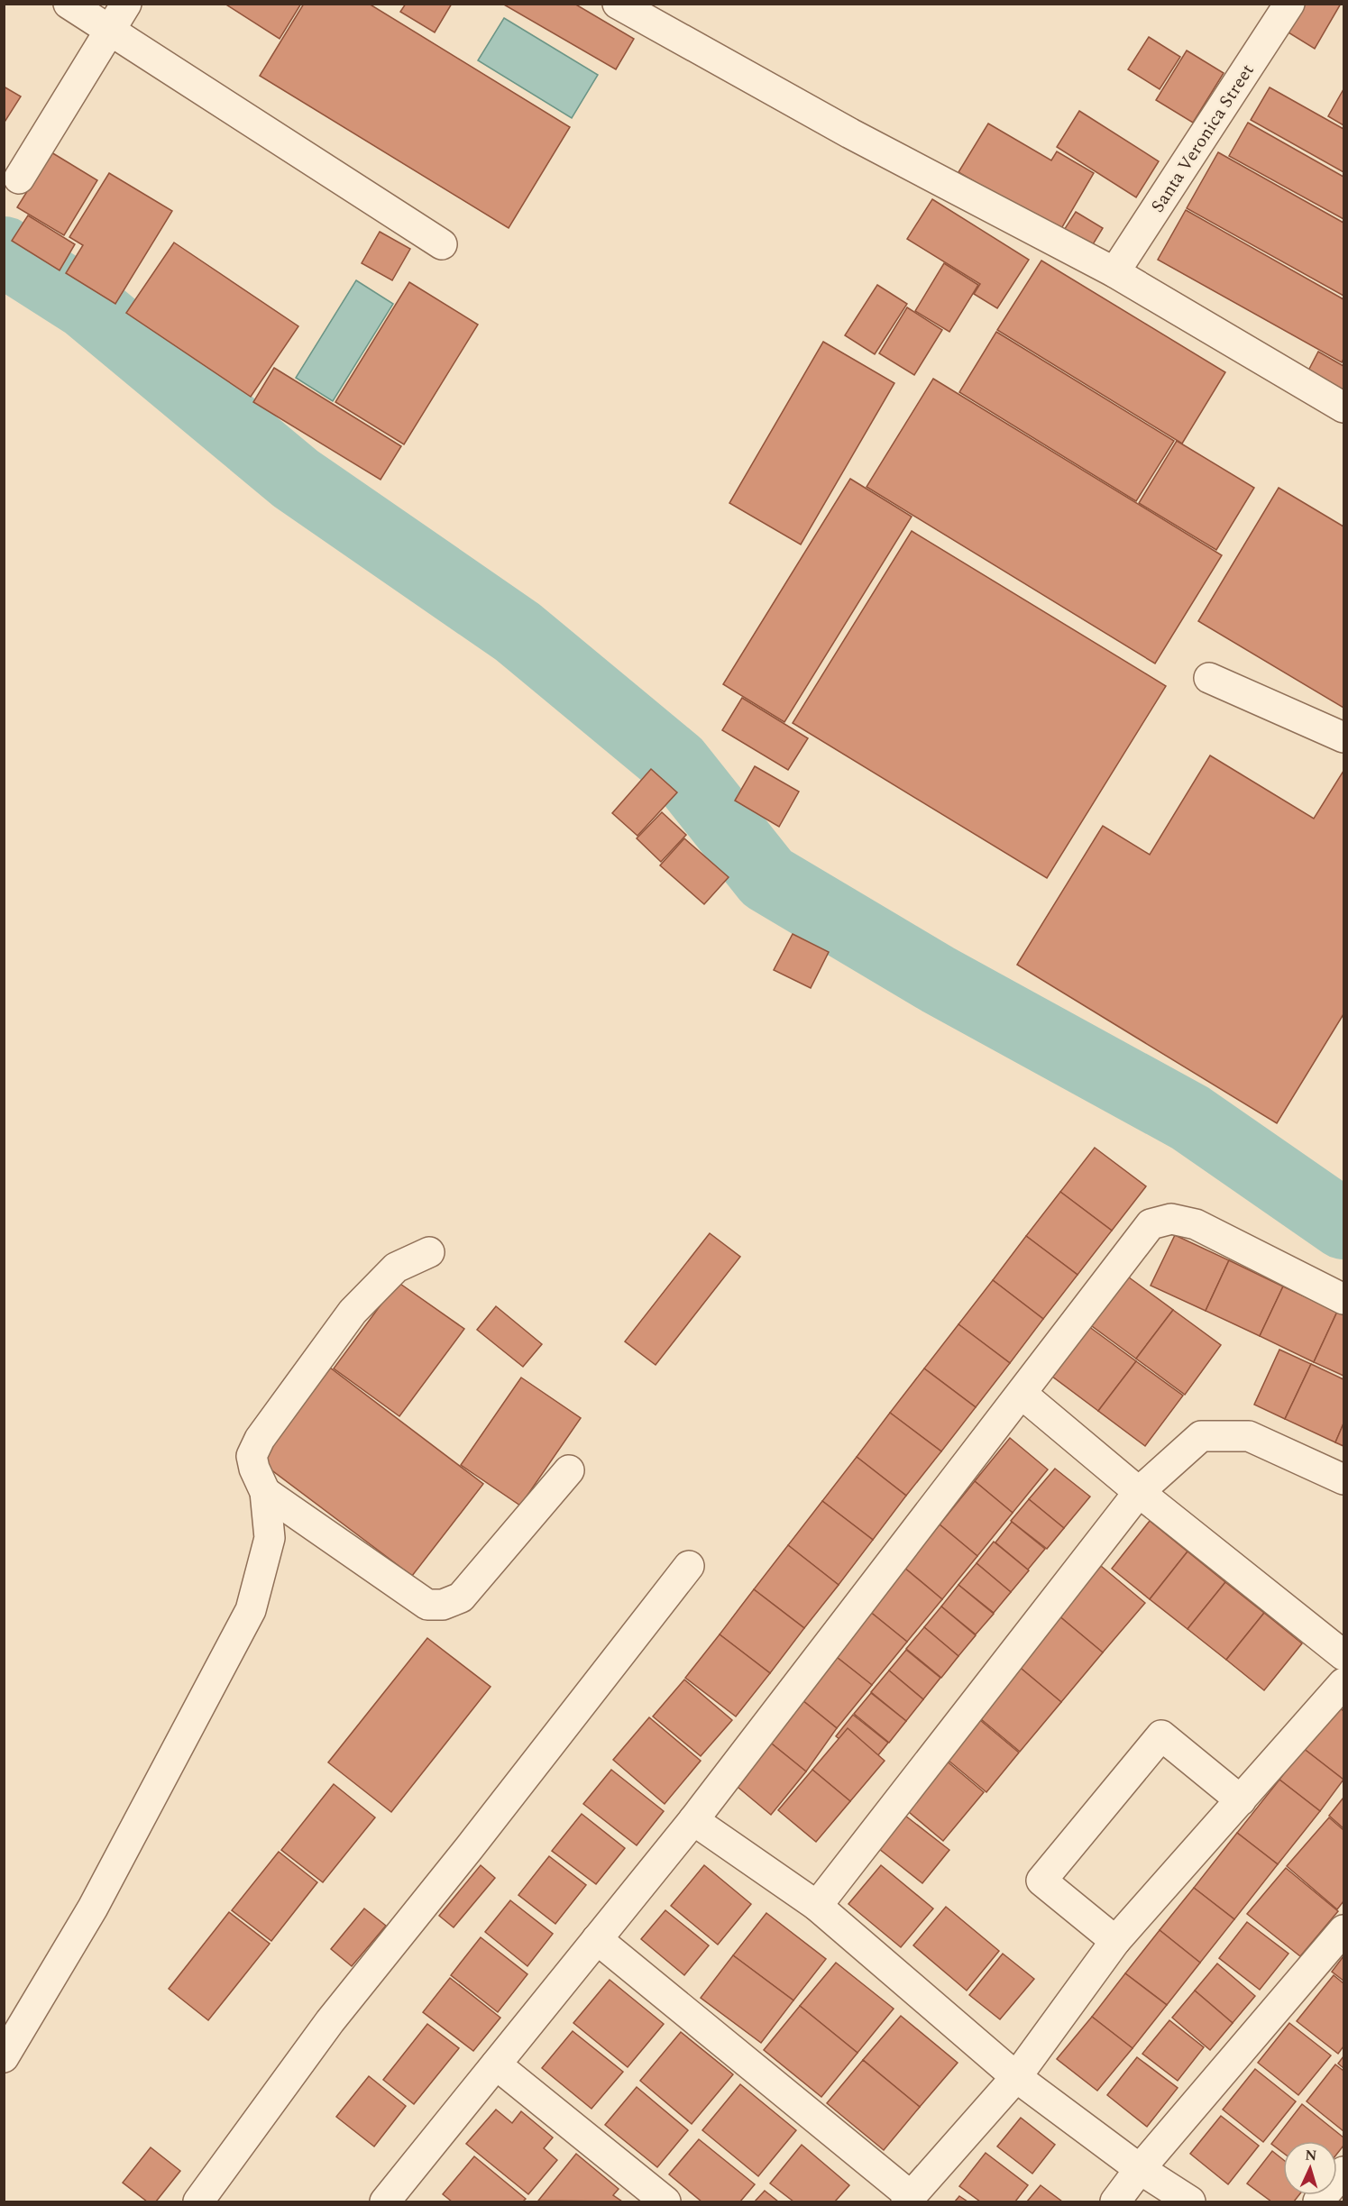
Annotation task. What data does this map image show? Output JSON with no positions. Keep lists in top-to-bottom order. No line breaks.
{"streets":{"street":["Santa Veronica Street"]},"north":"top"}
